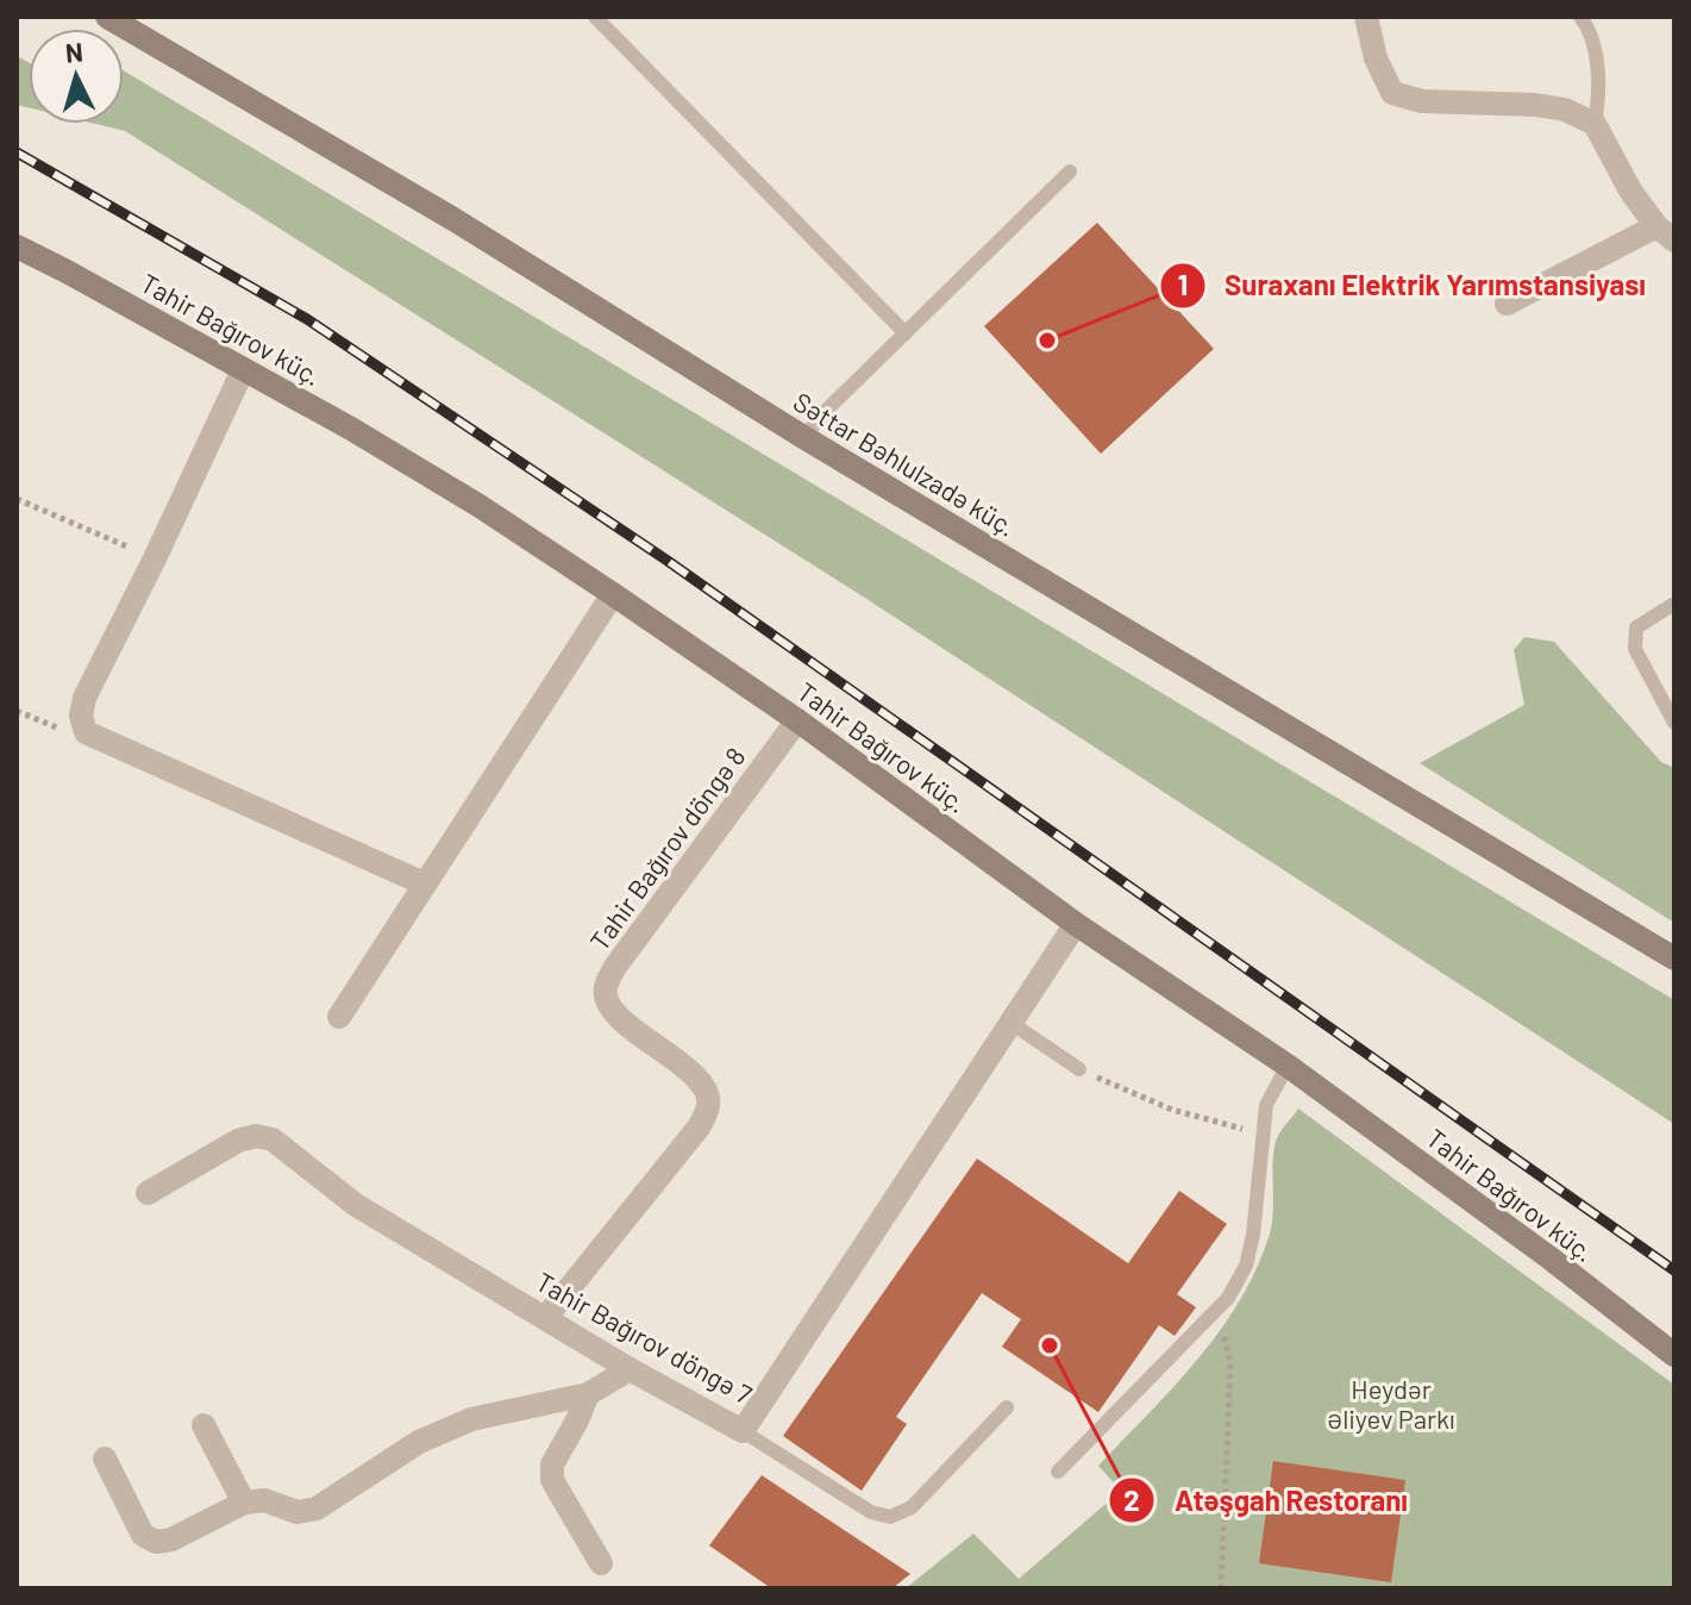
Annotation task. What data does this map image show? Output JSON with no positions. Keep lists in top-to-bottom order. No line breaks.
{"streets":{"street":["Tahir Bağırov küç.","Səttar Bəhlulzadə küç.","Tahir Bağırov döngə 8","Tahir Bağırov döngə 7"]},"crossings":[["Tahir Bağırov küç.","Tahir Bağırov döngə 8"],["Tahir Bağırov küç.","Tahir Bağırov döngə 7"],["Tahir Bağırov döngə 8","Tahir Bağırov döngə 7"]],"parks":["Heydər Əliyev Parkı"],"places":["Suraxanı Elektrik Yarımstansiyası","Atəşgah Restoranı"],"north":"top"}
